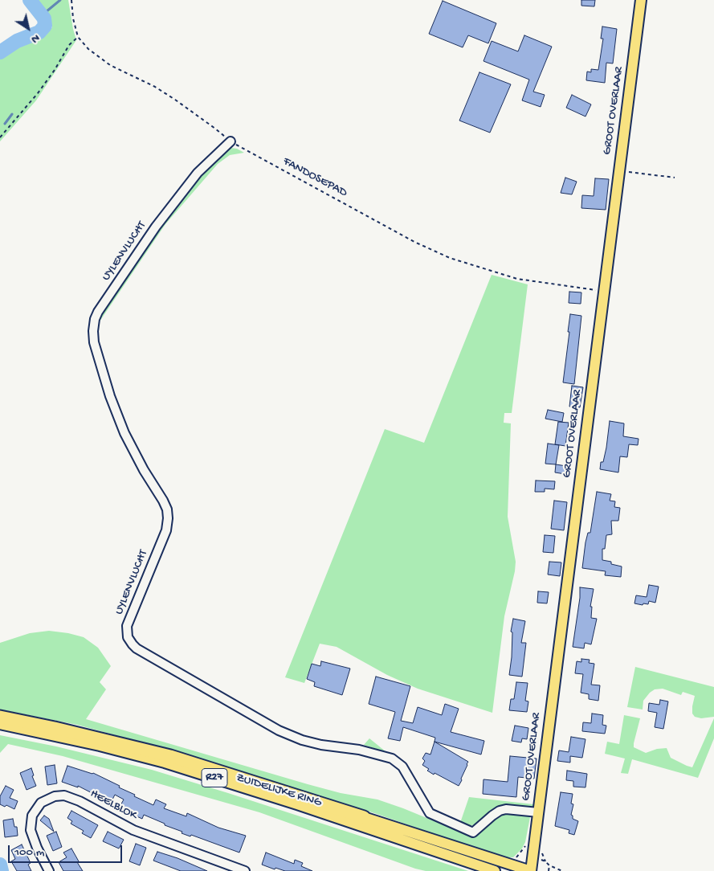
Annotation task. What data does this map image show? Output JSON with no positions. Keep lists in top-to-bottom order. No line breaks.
{"streets":{"highway":["R27","ZUIDELIJKE RING"],"main road":["GROOT OVERLAAR"],"street":["UYLENVLUCHT","HEELBLOK"],"path":["FANDOSEPAD"]},"crossings":[["GROOT OVERLAAR","FANDOSEPAD"],["GROOT OVERLAAR","UYLENVLUCHT"],["GROOT OVERLAAR","ZUIDELIJKE RING"],["FANDOSEPAD","UYLENVLUCHT"]],"scale_bar":"100 m","north":"bottom right"}
